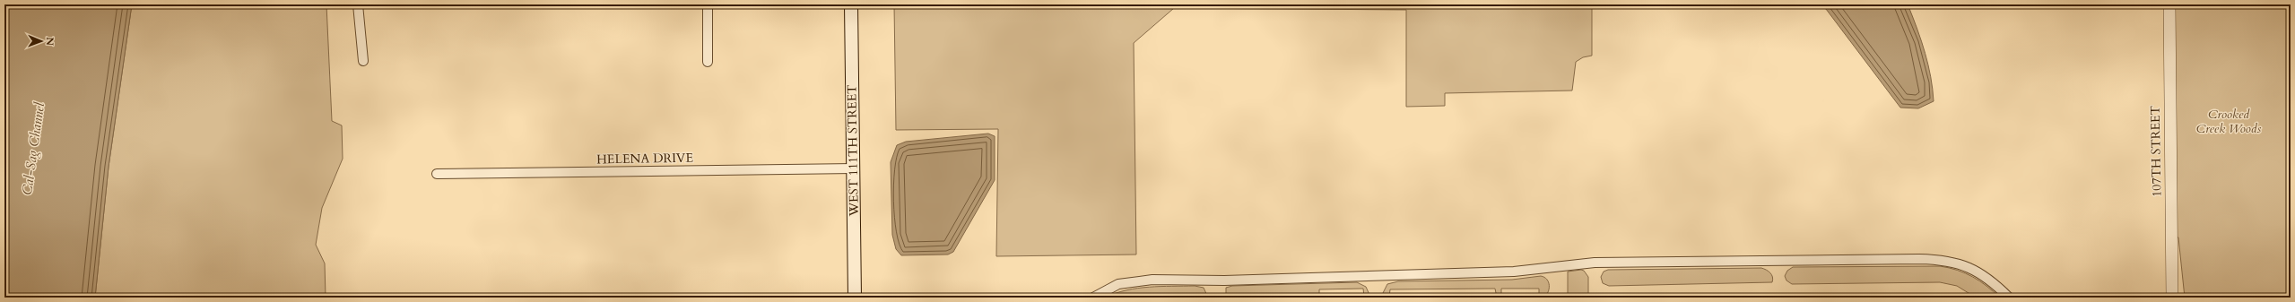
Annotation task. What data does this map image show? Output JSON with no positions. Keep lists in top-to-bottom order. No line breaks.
{"streets":{"main road":["WEST 111TH STREET"],"street":["107TH STREET","HELENA DRIVE"]},"crossings":[["WEST 111TH STREET","HELENA DRIVE"]],"water":["Cal-Sag Channel"],"parks":["Crooked Creek Woods"],"north":"right"}
